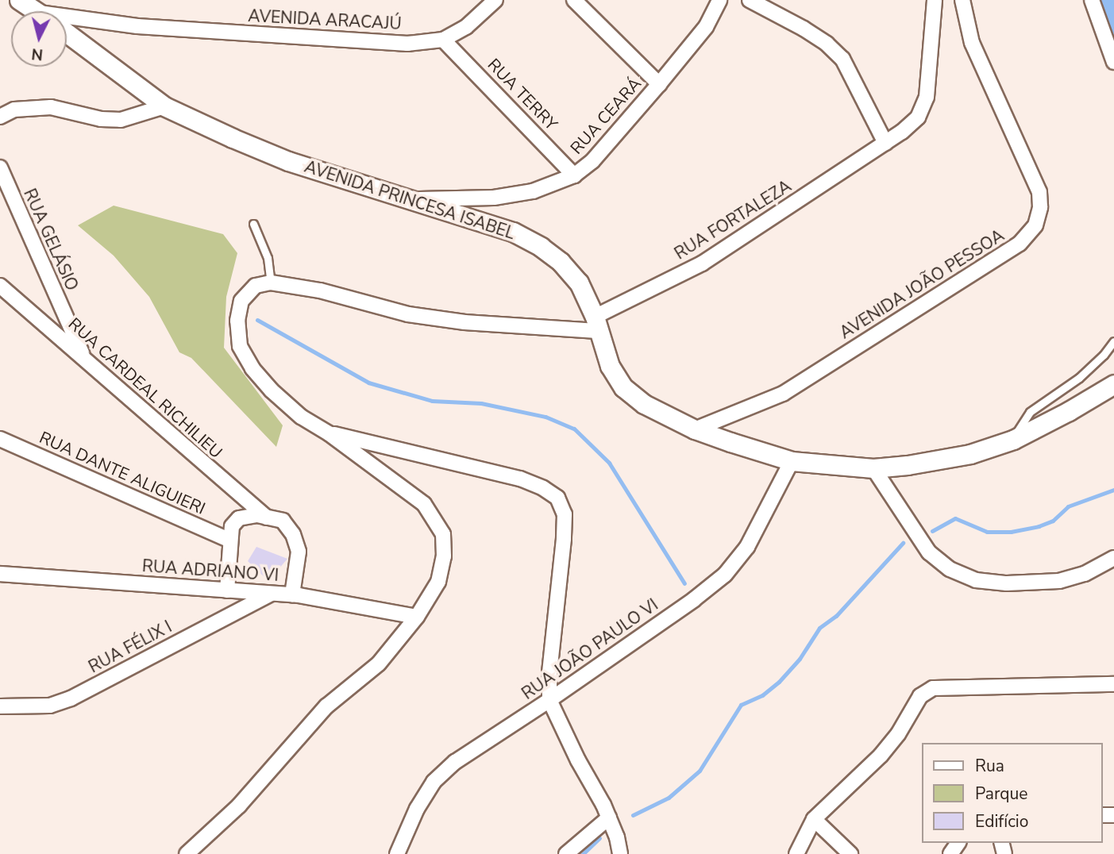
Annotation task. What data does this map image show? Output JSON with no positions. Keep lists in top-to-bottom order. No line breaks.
{"streets":{"street":["AVENIDA ARACAJÚ","RUA TERRY","RUA CEARÁ","AVENIDA PRINCESA ISABEL","RUA FORTALEZA","RUA GELÁSIO","AVENIDA JOÃO PESSOA","RUA CARDEAL RICHILIEU","RUA DANTE ALIGUIERI","RUA ADRIANO VI","RUA FÉLIX I","RUA JOÃO PAULO VI"]},"crossings":[["AVENIDA ARACAJÚ","RUA TERRY"],["RUA TERRY","RUA CEARÁ"],["RUA CEARÁ","AVENIDA PRINCESA ISABEL"],["AVENIDA PRINCESA ISABEL","RUA FORTALEZA"],["AVENIDA PRINCESA ISABEL","AVENIDA JOÃO PESSOA"],["AVENIDA PRINCESA ISABEL","RUA JOÃO PAULO VI"],["RUA GELÁSIO","RUA CARDEAL RICHILIEU"],["RUA CARDEAL RICHILIEU","RUA DANTE ALIGUIERI"],["RUA CARDEAL RICHILIEU","RUA ADRIANO VI"],["RUA CARDEAL RICHILIEU","RUA FÉLIX I"],["RUA DANTE ALIGUIERI","RUA ADRIANO VI"],["RUA DANTE ALIGUIERI","RUA FÉLIX I"],["RUA ADRIANO VI","RUA FÉLIX I"]],"legend":["Rua","Parque","Edifício"],"north":"bottom"}
